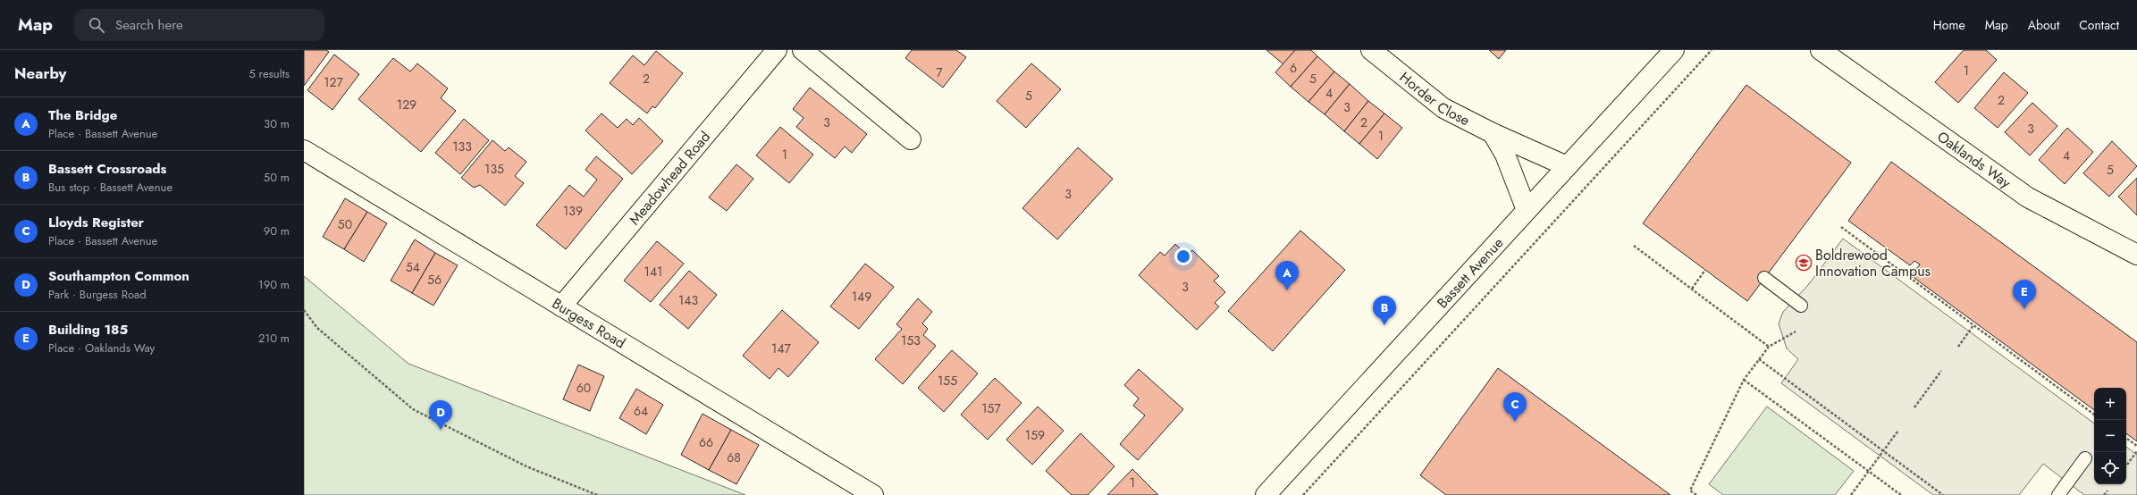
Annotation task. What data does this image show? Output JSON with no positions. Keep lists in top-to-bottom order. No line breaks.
{"streets":{"main road":["Horder Close","Oaklands Way","Meadowhead Road","Bassett Avenue","Burgess Road"]},"crossings":[["Horder Close","Bassett Avenue"],["Meadowhead Road","Burgess Road"]],"places":{"school or university":["Boldrewood Innovation Campus"]},"house_numbers":["6","1","7","2","5","127","4","5","2","129","3","3","2","3","1","133","1","4","135","5","3","139","50","54","141","56","3","149","143","153","147","155","60","157","64","159","66","68","1"],"page":{"header":"Map","search":"Search here","nav":["Home","Map","About","Contact"],"heading":["Nearby","5 results"],"list":[{"mark":"A","name":"The Bridge","note":"Place · Bassett Avenue","value":"30 m"},{"mark":"B","name":"Bassett Crossroads","note":"Bus stop · Bassett Avenue","value":"50 m"},{"mark":"C","name":"Lloyds Register","note":"Place · Bassett Avenue","value":"90 m"},{"mark":"D","name":"Southampton Common","note":"Park · Burgess Road","value":"190 m"},{"mark":"E","name":"Building 185","note":"Place · Oaklands Way","value":"210 m"}],"pins":["A","E","B","C","D"],"map_buttons":["+","−"]}}
